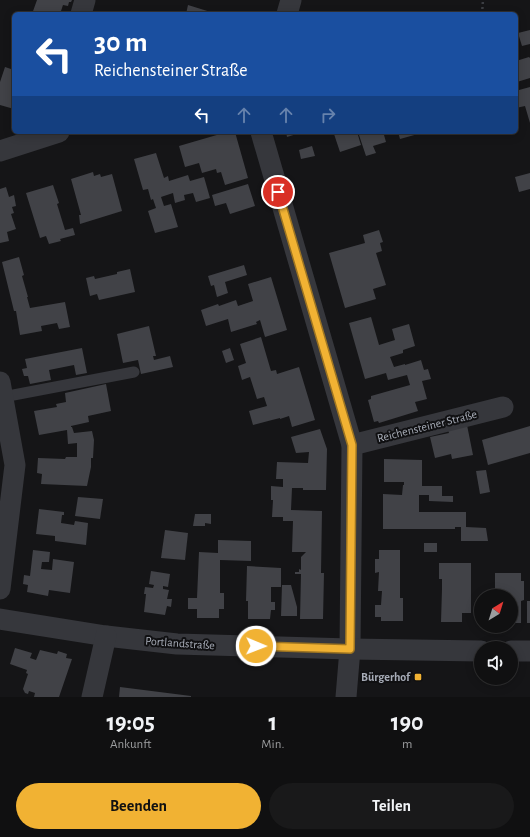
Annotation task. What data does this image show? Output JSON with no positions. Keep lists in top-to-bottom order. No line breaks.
{"streets":{"street":["Reichensteiner Straße","Portlandstraße"]},"places":{"transit":["Bürgerhof"]},"north":"top right","page":{"turn":["30 m","Reichensteiner Straße"],"eta":["19:05","Ankunft","1","Min.","190","m"],"buttons":["Beenden","Teilen"]}}
